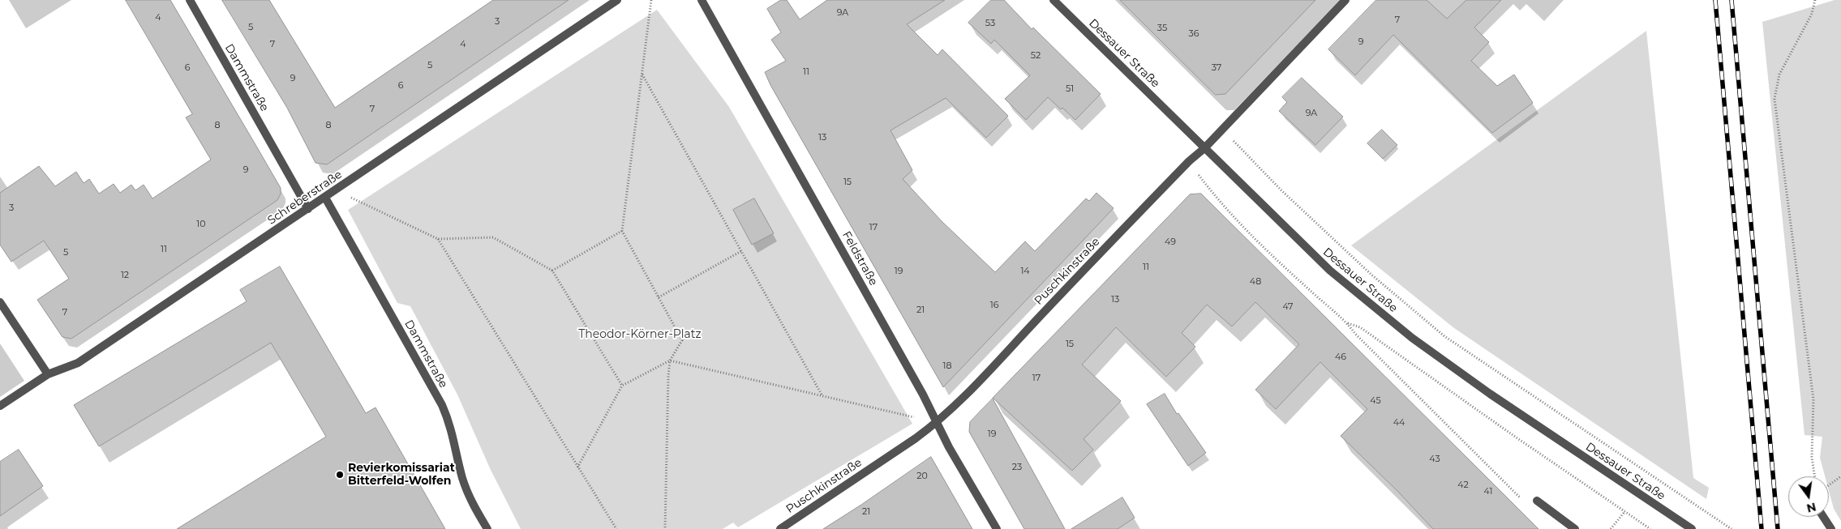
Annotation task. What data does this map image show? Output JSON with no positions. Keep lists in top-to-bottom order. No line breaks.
{"streets":{"street":["Dessauer Straße","Dammstraße","Schreberstraße","Feldstraße","Puschkinstraße"]},"crossings":[["Dessauer Straße","Puschkinstraße"],["Dammstraße","Schreberstraße"],["Feldstraße","Puschkinstraße"]],"parks":["Theodor-Körner-Platz"],"places":["Revierkomissariat Bitterfeld-Wolfen"],"house_numbers":["9A","4","7","3","53","5","35","36","9","7","4","52","5","6","37","11","9","6","51","7","9A","8","8","13","9","15","3","10","17","49","11","5","11","19","14","12","48","13","16","47","21","7","15","46","18","17","45","44","19","43","23","20","42","41","21"],"north":"bottom"}
